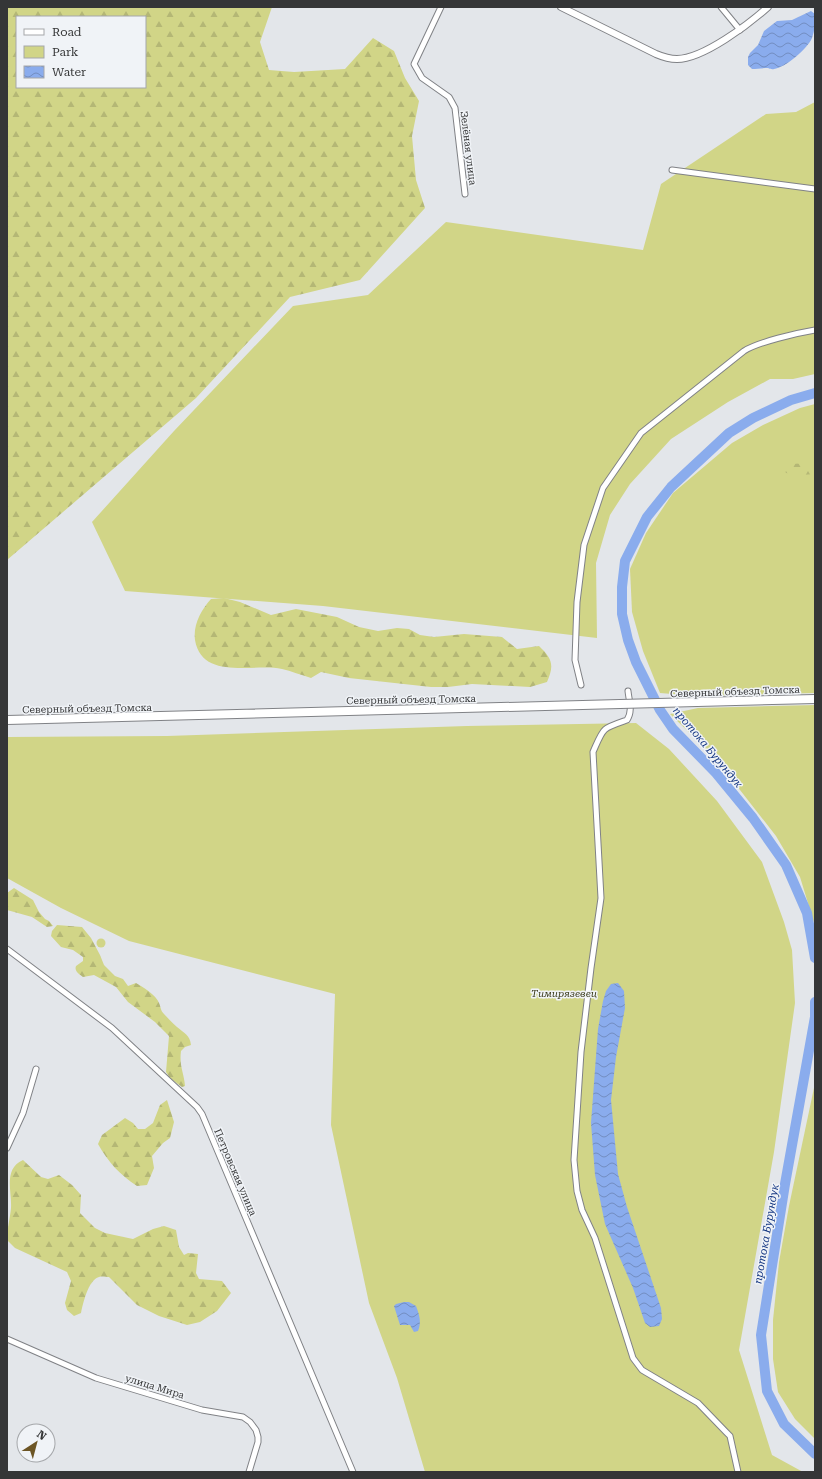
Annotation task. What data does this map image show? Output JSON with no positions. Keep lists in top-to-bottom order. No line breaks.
{"streets":{"main road":["Северный объезд Томска"],"street":["Зелёная улица","Петровская улица","улица Мира"]},"water":["протока Бурундук"],"parks":["Тимирязевец"],"legend":["Road","Park","Water"],"north":"top right"}
